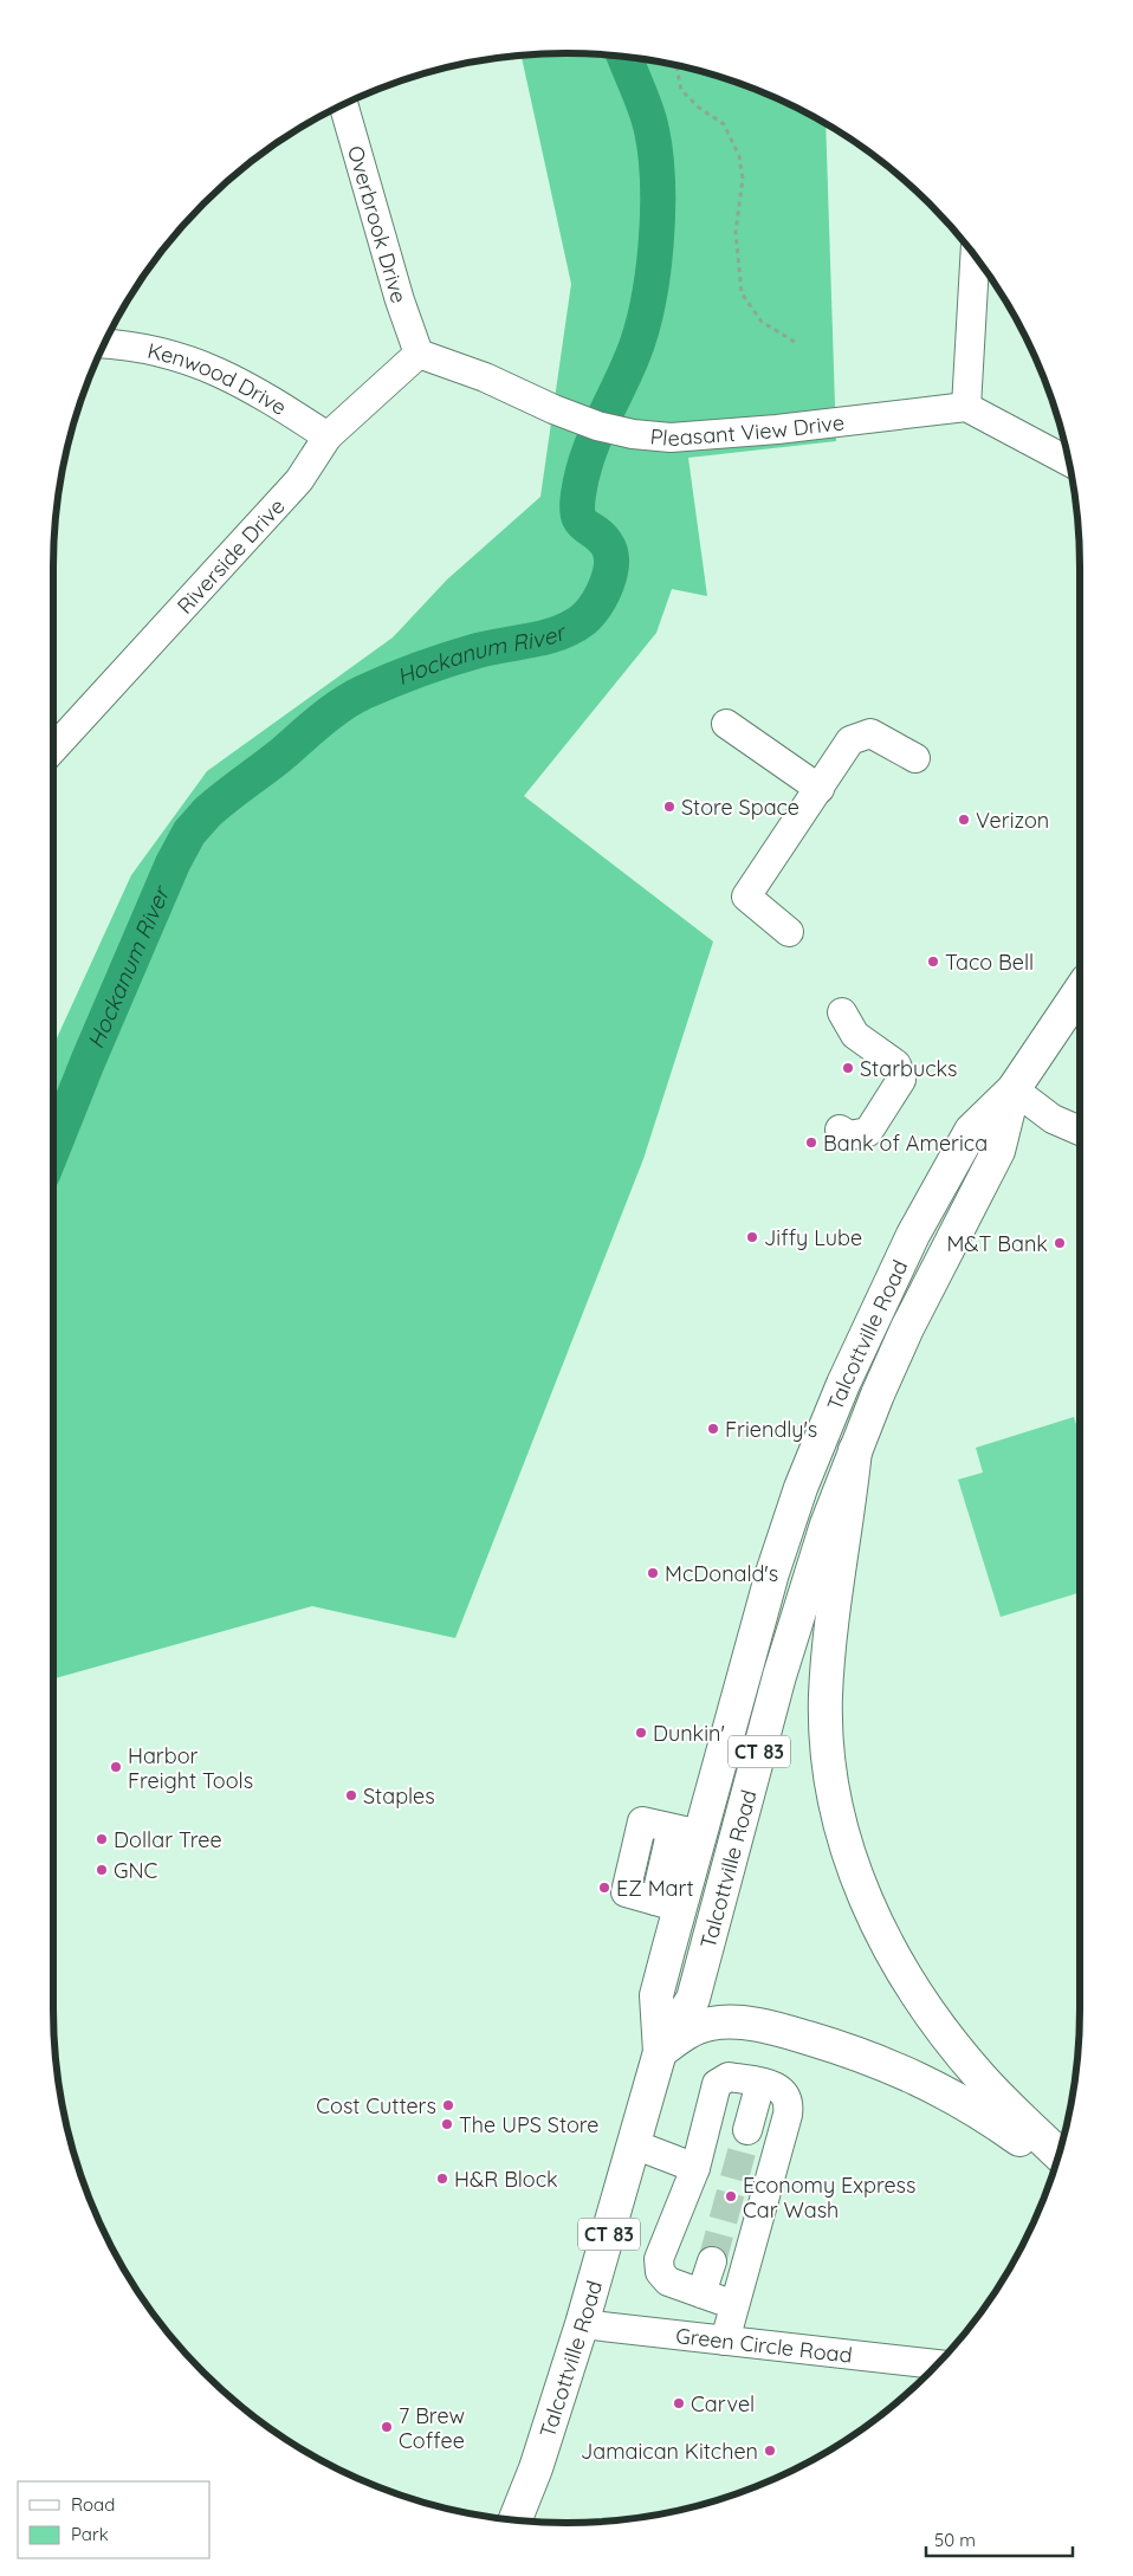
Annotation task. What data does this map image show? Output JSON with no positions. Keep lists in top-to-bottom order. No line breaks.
{"streets":{"main road":["Talcottville Road","CT 83"],"street":["Overbrook Drive","Kenwood Drive","Pleasant View Drive","Riverside Drive","Green Circle Road"]},"crossings":[["Overbrook Drive","Pleasant View Drive"],["Overbrook Drive","Riverside Drive"],["Kenwood Drive","Riverside Drive"],["Pleasant View Drive","Riverside Drive"],["Talcottville Road","Green Circle Road"]],"water":["Hockanum River"],"places":["Store Space","Verizon","Taco Bell","Starbucks","Bank of America","Jiffy Lube","M&T Bank","Friendly's","McDonald's","Dunkin'","Harbor Freight Tools","Staples","Dollar Tree","GNC","EZ Mart","Cost Cutters","The UPS Store","H&R Block","Economy Express Car Wash","Carvel","7 Brew Coffee","Jamaican Kitchen"],"legend":["Road","Park"],"scale_bar":"50 m"}
